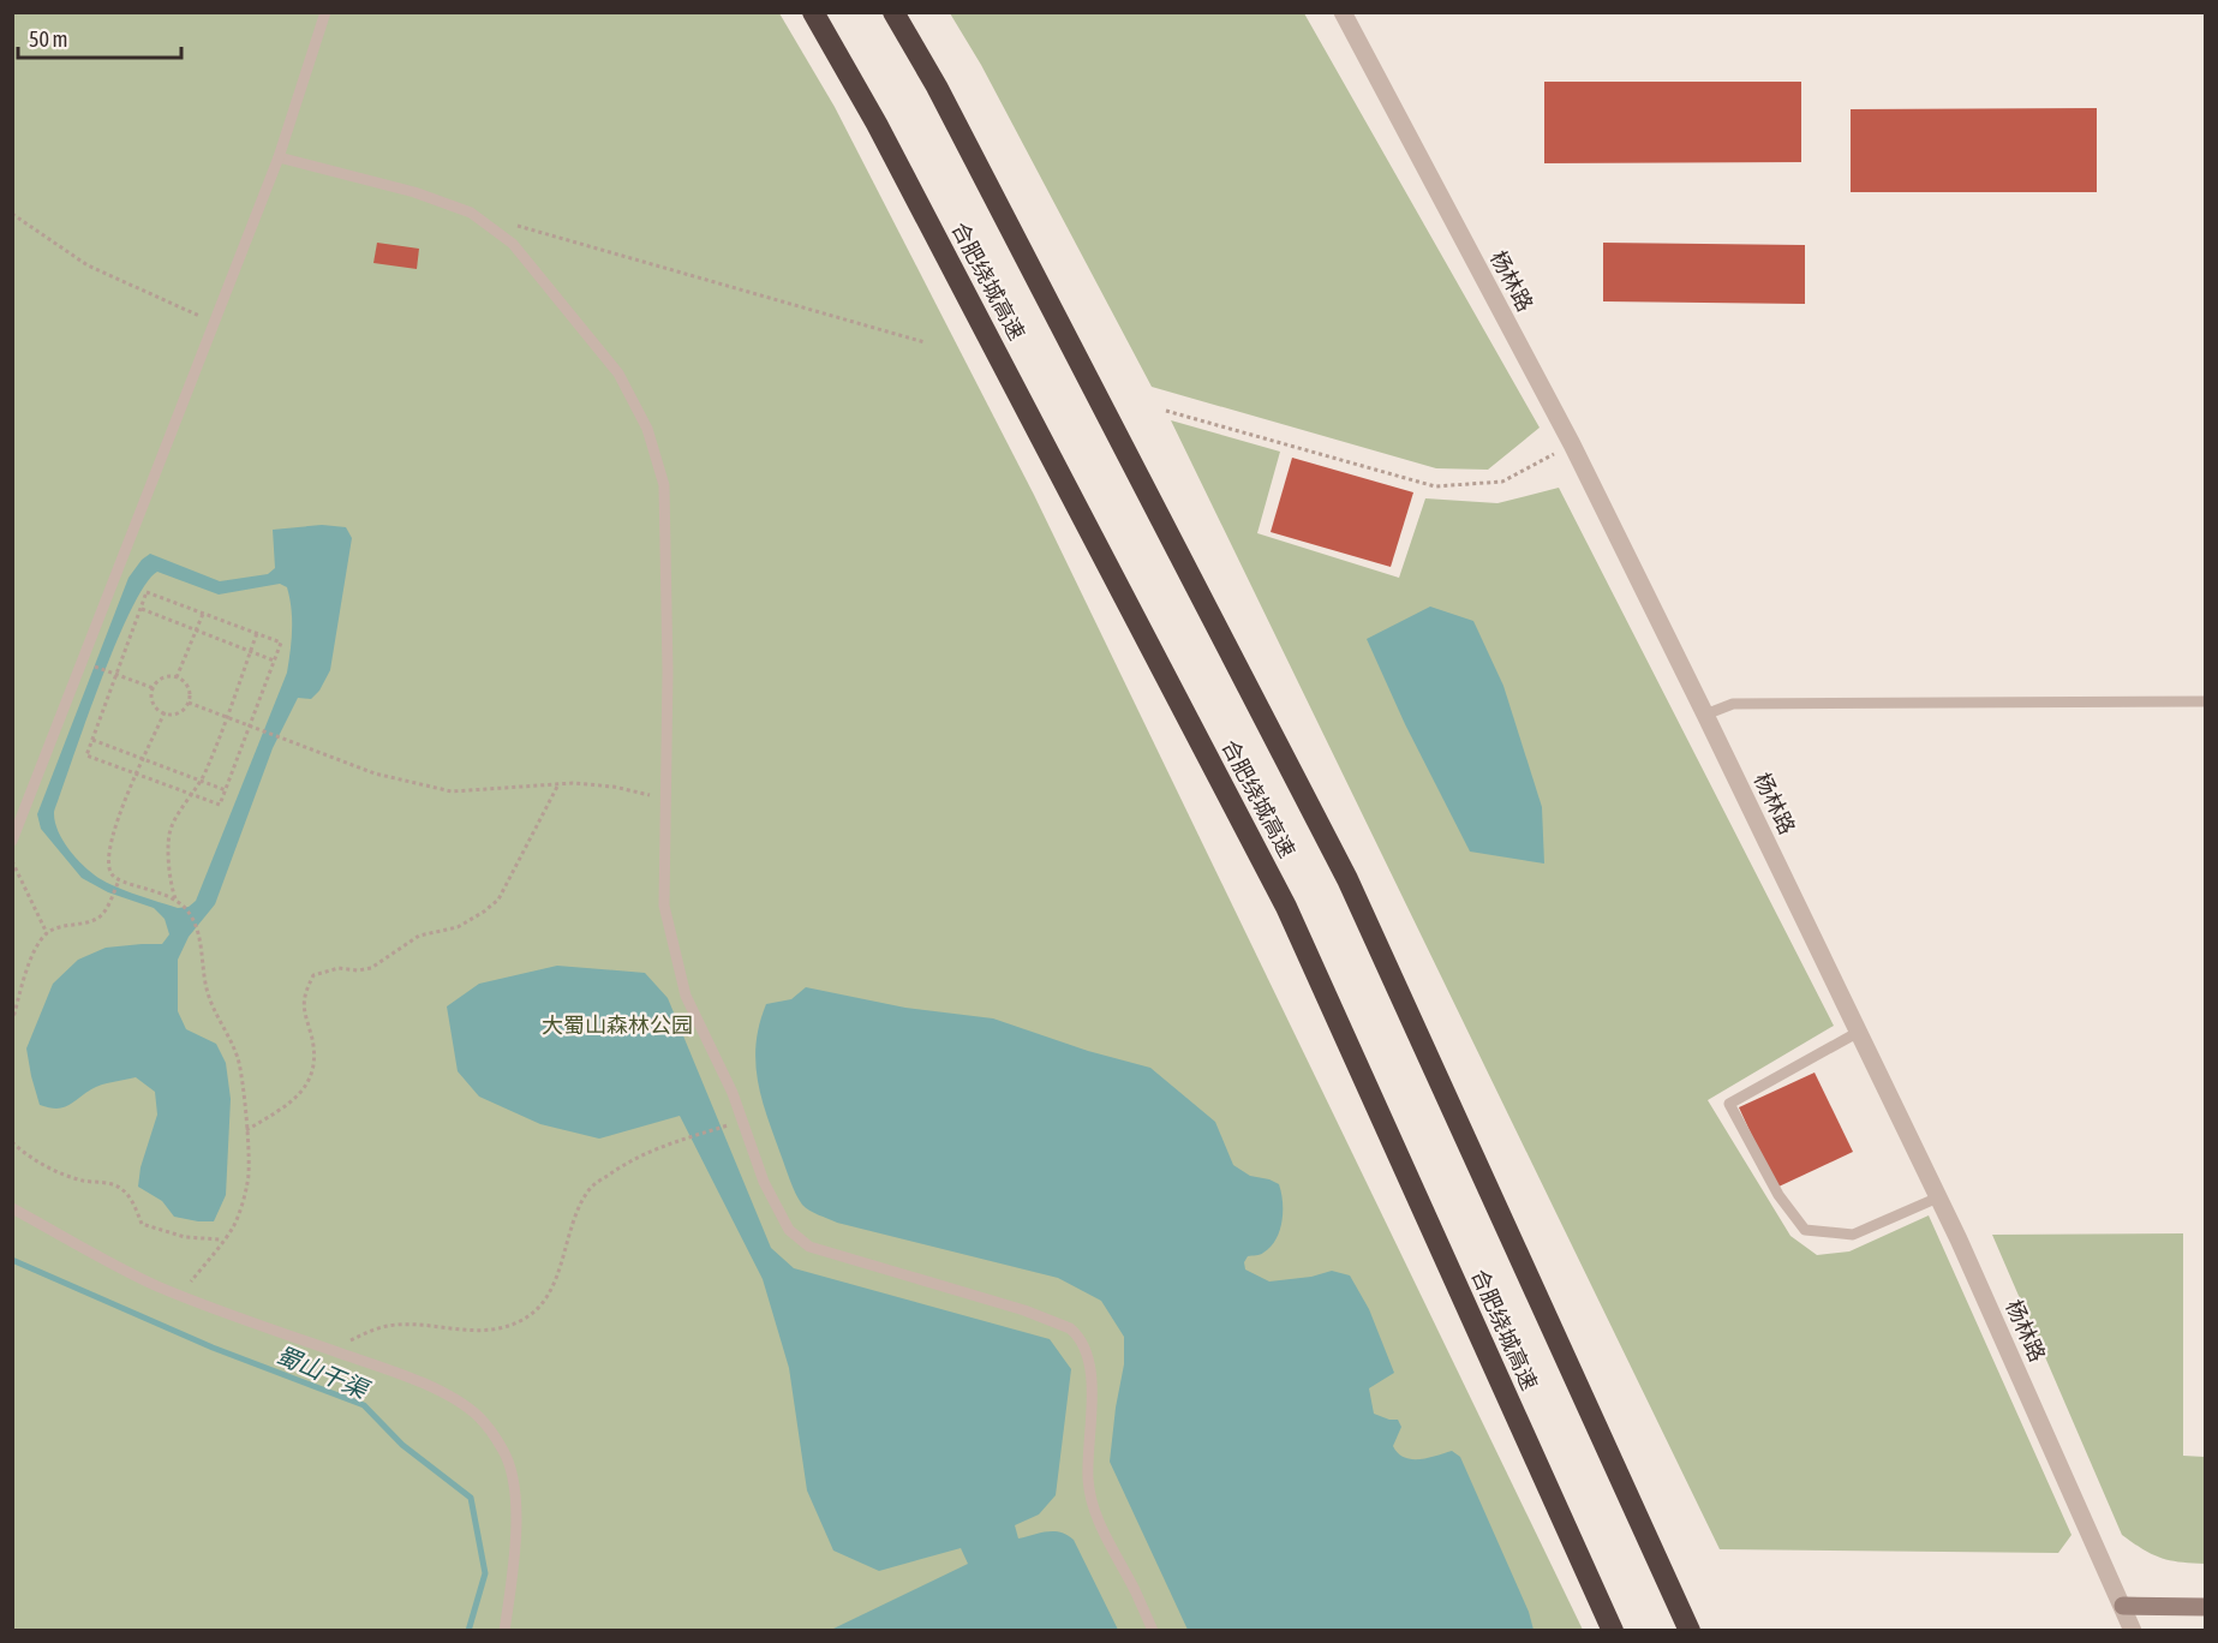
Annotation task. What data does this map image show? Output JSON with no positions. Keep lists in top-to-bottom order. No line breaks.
{"streets":{"highway":["合肥绕城高速"],"street":["杨林路"]},"water":["蜀山干渠"],"parks":["大蜀山森林公园"],"scale_bar":"50 m"}
